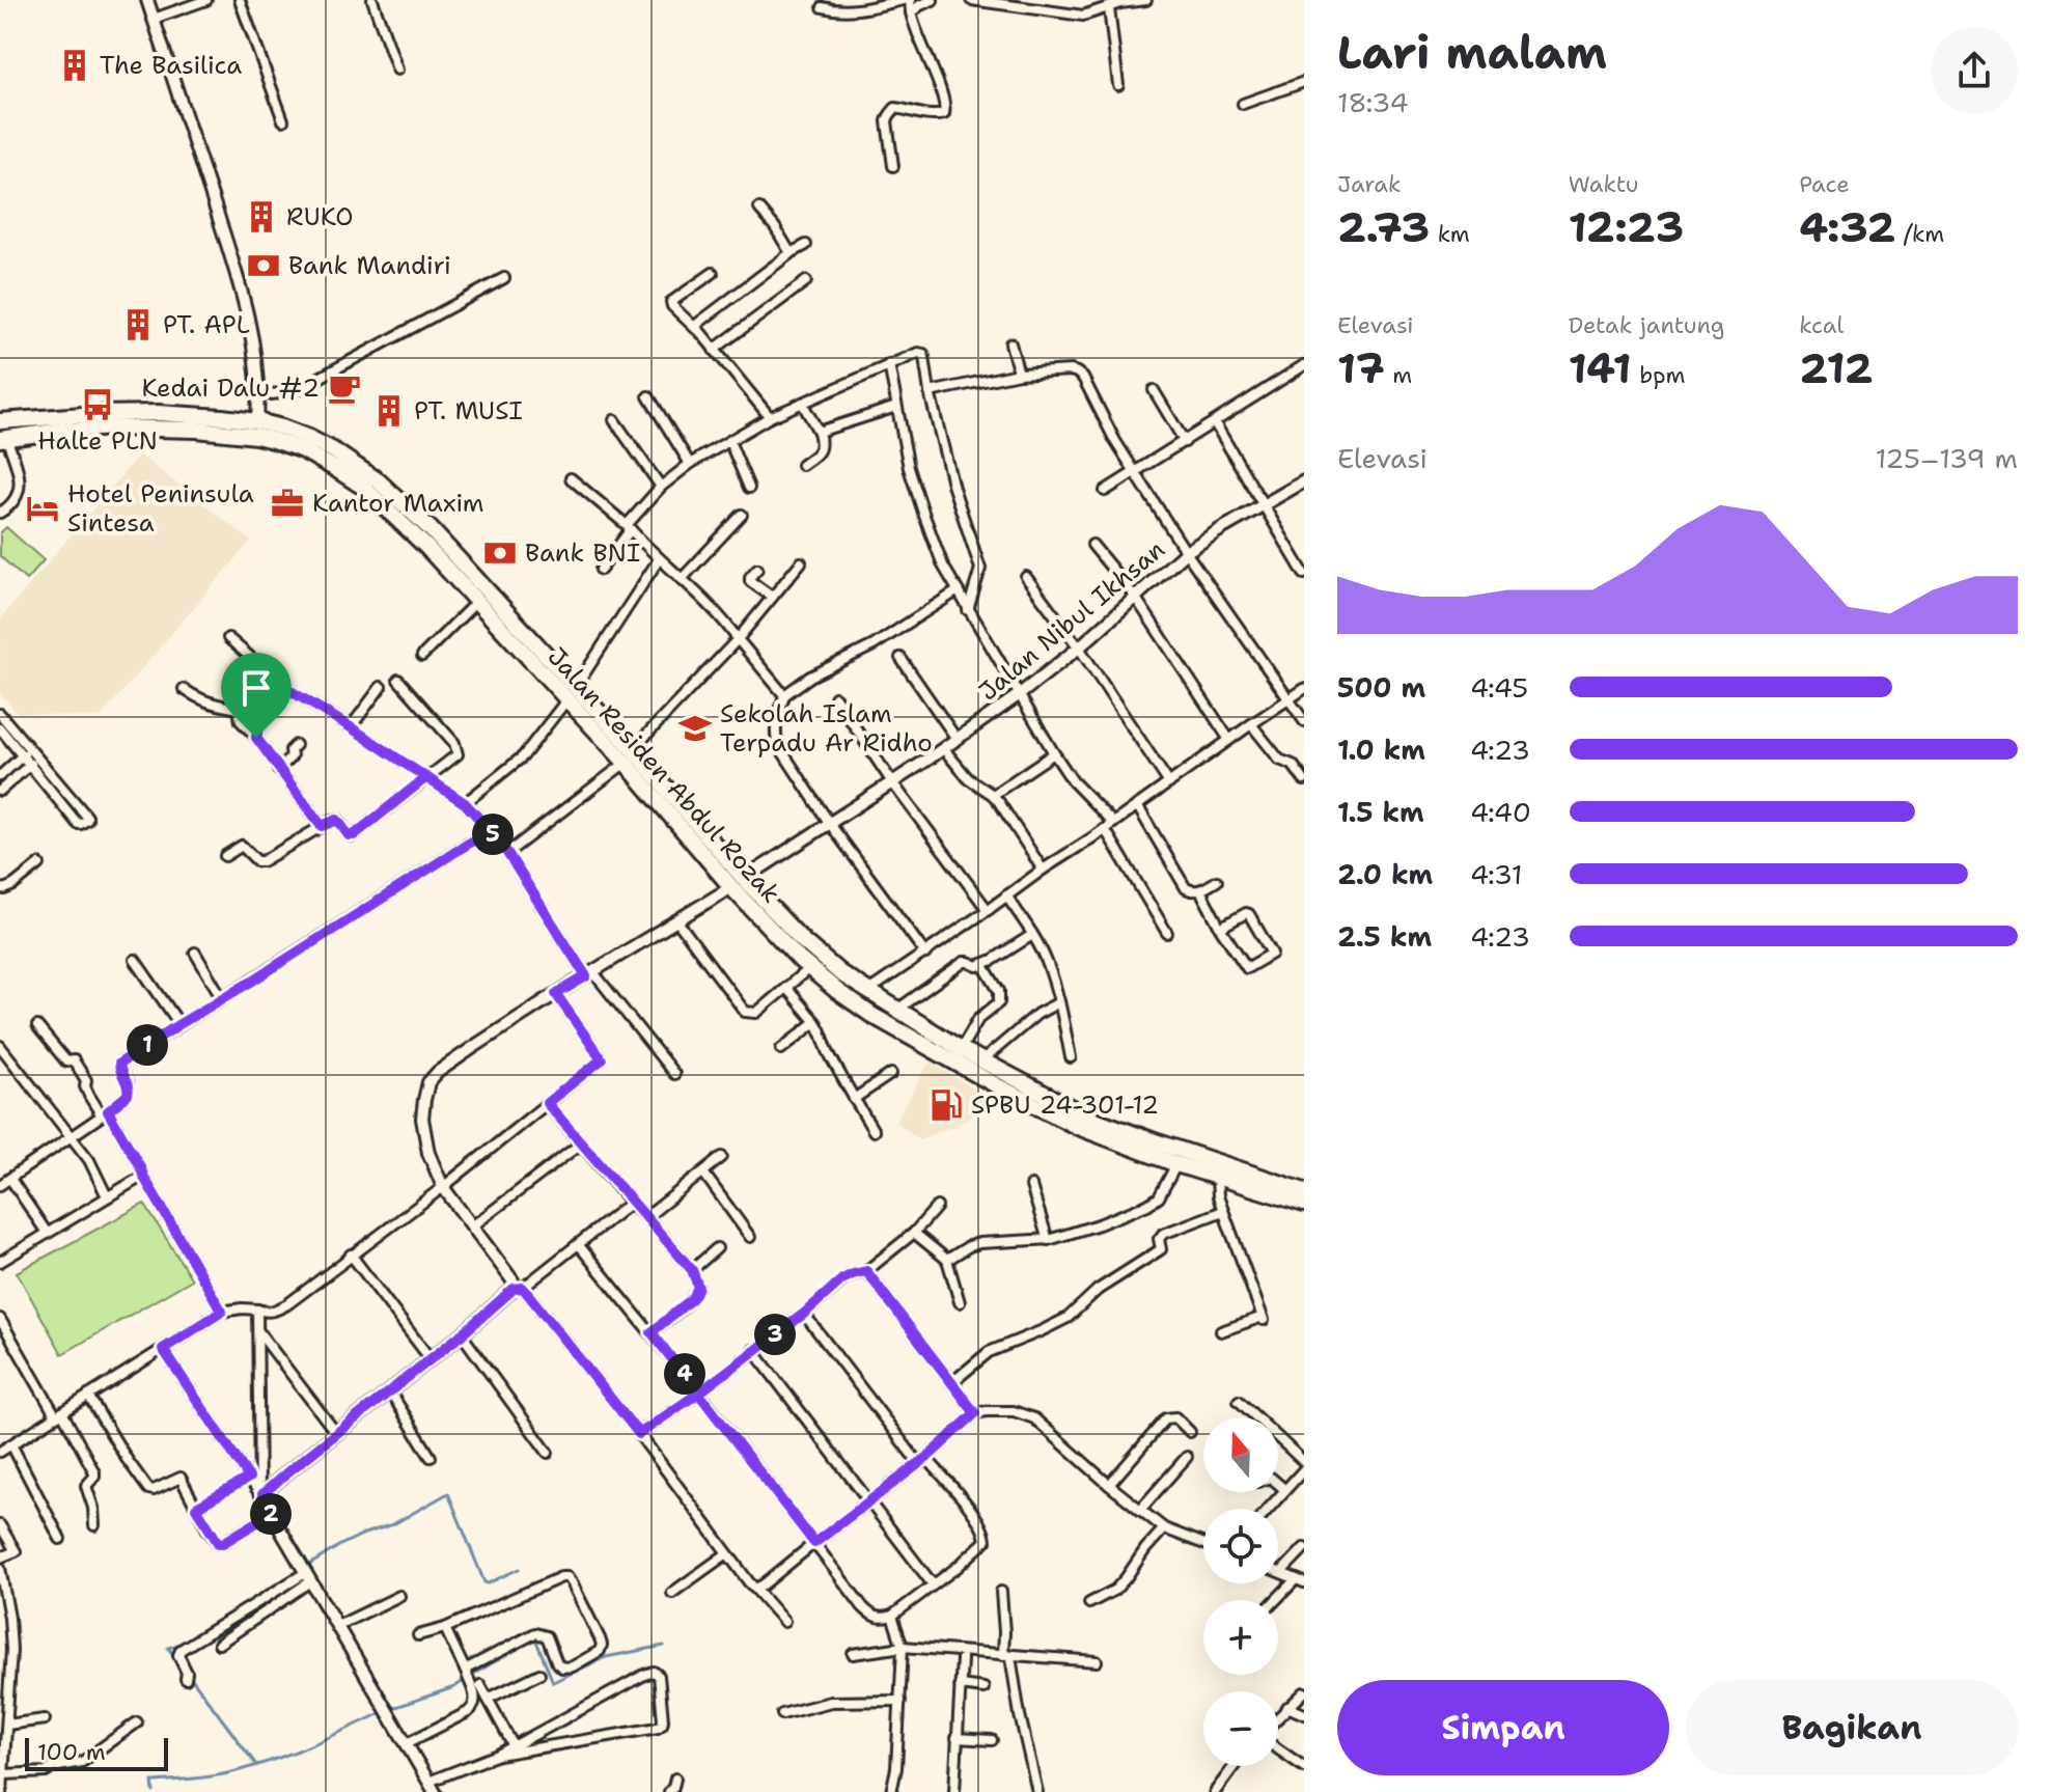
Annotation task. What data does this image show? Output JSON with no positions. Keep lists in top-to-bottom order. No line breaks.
{"streets":{"highway":["Jalan Residen Abdul Rozak"],"street":["Jalan Nibul Ikhsan"]},"crossings":[["Jalan Nibul Ikhsan","Jalan Residen Abdul Rozak"]],"places":{"building":["The Basilica","RUKO","PT. APL","PT. MUSI"],"bank":["Bank Mandiri","Bank BNI"],"cafe":["Kedai Dalu #2"],"bus stop":["Halte PLN"],"office":["Kantor Maxim"],"hotel":["Hotel Peninsula Sintesa"],"school or university":["Sekolah Islam Terpadu Ar Ridho"],"fuel station":["SPBU 24-301-12"]},"scale_bar":"100 m","north":"top","page":{"heading":["Lari malam","18:34"],"stats":[["Jarak","2.73 km"],["Waktu","12:23"],["Pace","4:32 /km"],["Elevasi","17 m"],["Detak jantung","141 bpm"],["kcal","212"]],"chart":["Elevasi","125–139 m"],"list":[{"name":"500 m","note":"4:45"},{"name":"1.0 km","note":"4:23"},{"name":"1.5 km","note":"4:40"},{"name":"2.0 km","note":"4:31"},{"name":"2.5 km","note":"4:23"}],"pins":["5","1","3","4","2"],"map_buttons":["+","−"],"buttons":["Simpan","Bagikan"],"scale":"100 m"}}
